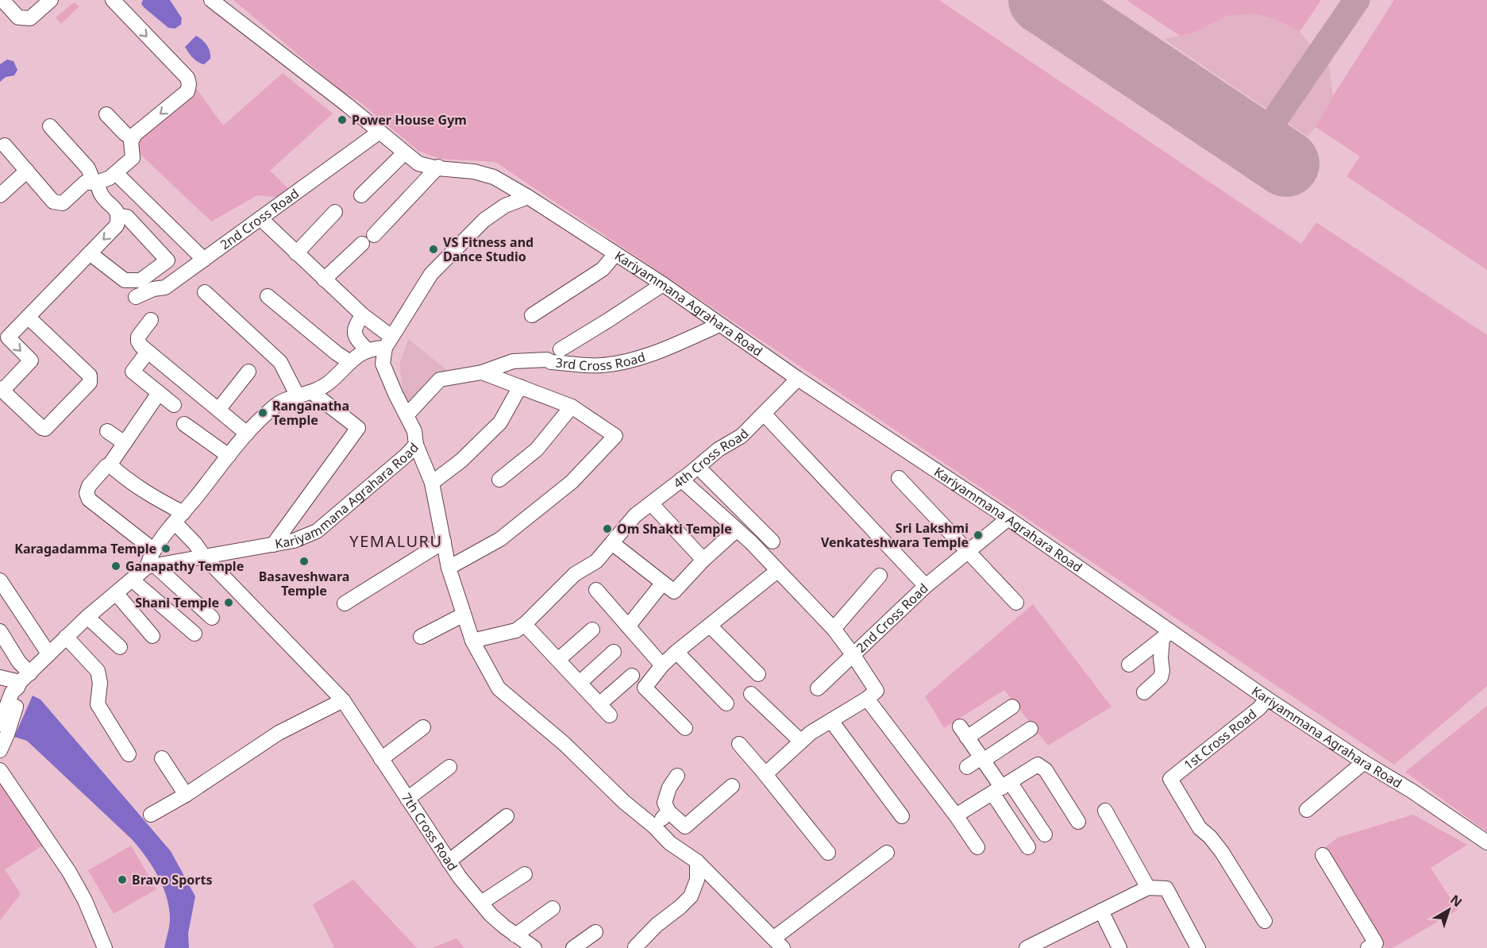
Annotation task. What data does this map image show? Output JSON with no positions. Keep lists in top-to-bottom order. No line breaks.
{"streets":{"street":["2nd Cross Road","Kariyammana Agrahara Road","3rd Cross Road","4th Cross Road","1st Cross Road","7th Cross Road"]},"crossings":[["2nd Cross Road","Kariyammana Agrahara Road"],["Kariyammana Agrahara Road","3rd Cross Road"],["Kariyammana Agrahara Road","4th Cross Road"],["Kariyammana Agrahara Road","1st Cross Road"],["Kariyammana Agrahara Road","7th Cross Road"]],"districts":["YEMALURU"],"places":["Power House Gym","VS Fitness and Dance Studio","Ranganatha Temple","Om Shakti Temple","Sri Lakshmi Venkateshwara Temple","Karagadamma Temple","Basaveshwara Temple","Ganapathy Temple","Shani Temple","Bravo Sports"],"north":"top right"}
